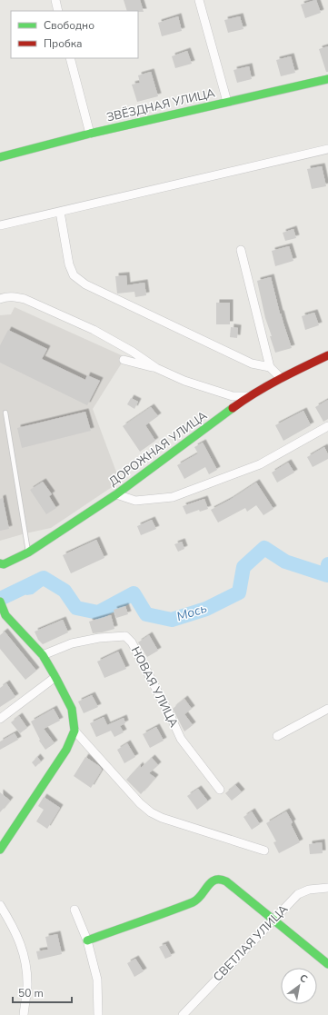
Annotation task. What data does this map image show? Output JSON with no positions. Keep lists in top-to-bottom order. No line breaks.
{"streets":{"street":["ЗВЁЗДНАЯ УЛИЦА","ДОРОЖНАЯ УЛИЦА","НОВАЯ УЛИЦА","СВЕТЛАЯ УЛИЦА"]},"water":["Мось"],"legend":["Свободно","Пробка"],"scale_bar":"50 m","north":"top right"}
